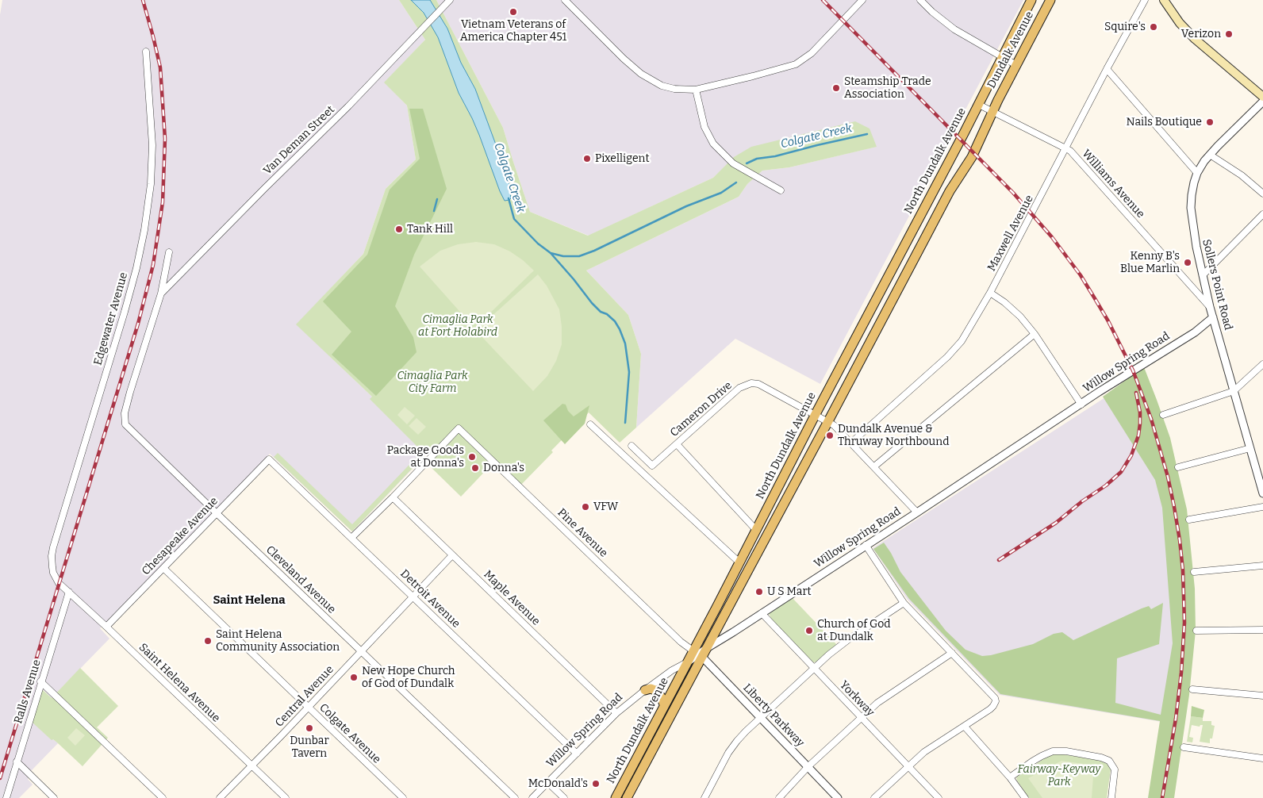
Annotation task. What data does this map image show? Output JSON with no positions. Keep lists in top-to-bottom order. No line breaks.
{"streets":{"main road":["Dundalk Avenue","North Dundalk Avenue"],"street":["Van Deman Street","Williams Avenue","Maxwell Avenue","Sollers Point Road","Edgewater Avenue","Willow Spring Road","Cameron Drive","Pine Avenue","Chesapeake Avenue","Cleveland Avenue","Maple Avenue","Detroit Avenue","Saint Helena Avenue","Ralls Avenue","Central Avenue","Yorkway","Liberty Parkway","Colgate Avenue"]},"crossings":[["Dundalk Avenue","North Dundalk Avenue"],["Dundalk Avenue","Williams Avenue"],["Van Deman Street","Cleveland Avenue"],["North Dundalk Avenue","Williams Avenue"],["North Dundalk Avenue","Willow Spring Road"],["North Dundalk Avenue","Cameron Drive"],["North Dundalk Avenue","Pine Avenue"],["North Dundalk Avenue","Liberty Parkway"],["Williams Avenue","Maxwell Avenue"],["Williams Avenue","Sollers Point Road"],["Sollers Point Road","Willow Spring Road"],["Edgewater Avenue","Saint Helena Avenue"],["Willow Spring Road","Maple Avenue"],["Willow Spring Road","Detroit Avenue"],["Willow Spring Road","Yorkway"],["Pine Avenue","Maple Avenue"],["Pine Avenue","Liberty Parkway"],["Chesapeake Avenue","Cleveland Avenue"],["Chesapeake Avenue","Detroit Avenue"],["Chesapeake Avenue","Saint Helena Avenue"],["Chesapeake Avenue","Colgate Avenue"],["Cleveland Avenue","Central Avenue"],["Maple Avenue","Central Avenue"],["Detroit Avenue","Central Avenue"],["Saint Helena Avenue","Ralls Avenue"],["Saint Helena Avenue","Central Avenue"],["Central Avenue","Colgate Avenue"]],"districts":["Saint Helena"],"water":["Colgate Creek"],"parks":["Cimaglia Park at Fort Holabird","Cimaglia Park City Farm","Fairway-Keyway Park"],"places":["Vietnam Veterans of America Chapter 451","Squire's","Verizon","Steamship Trade Association","Nails Boutique","Pixelligent","Tank Hill","Kenny B's Blue Marlin","Dundalk Avenue & Thruway Northbound","Package Goods at Donna's","Donna's","VFW","U S Mart","Church of God at Dundalk","Saint Helena Community Association","New Hope Church of God of Dundalk","Dunbar Tavern","McDonald's"]}
